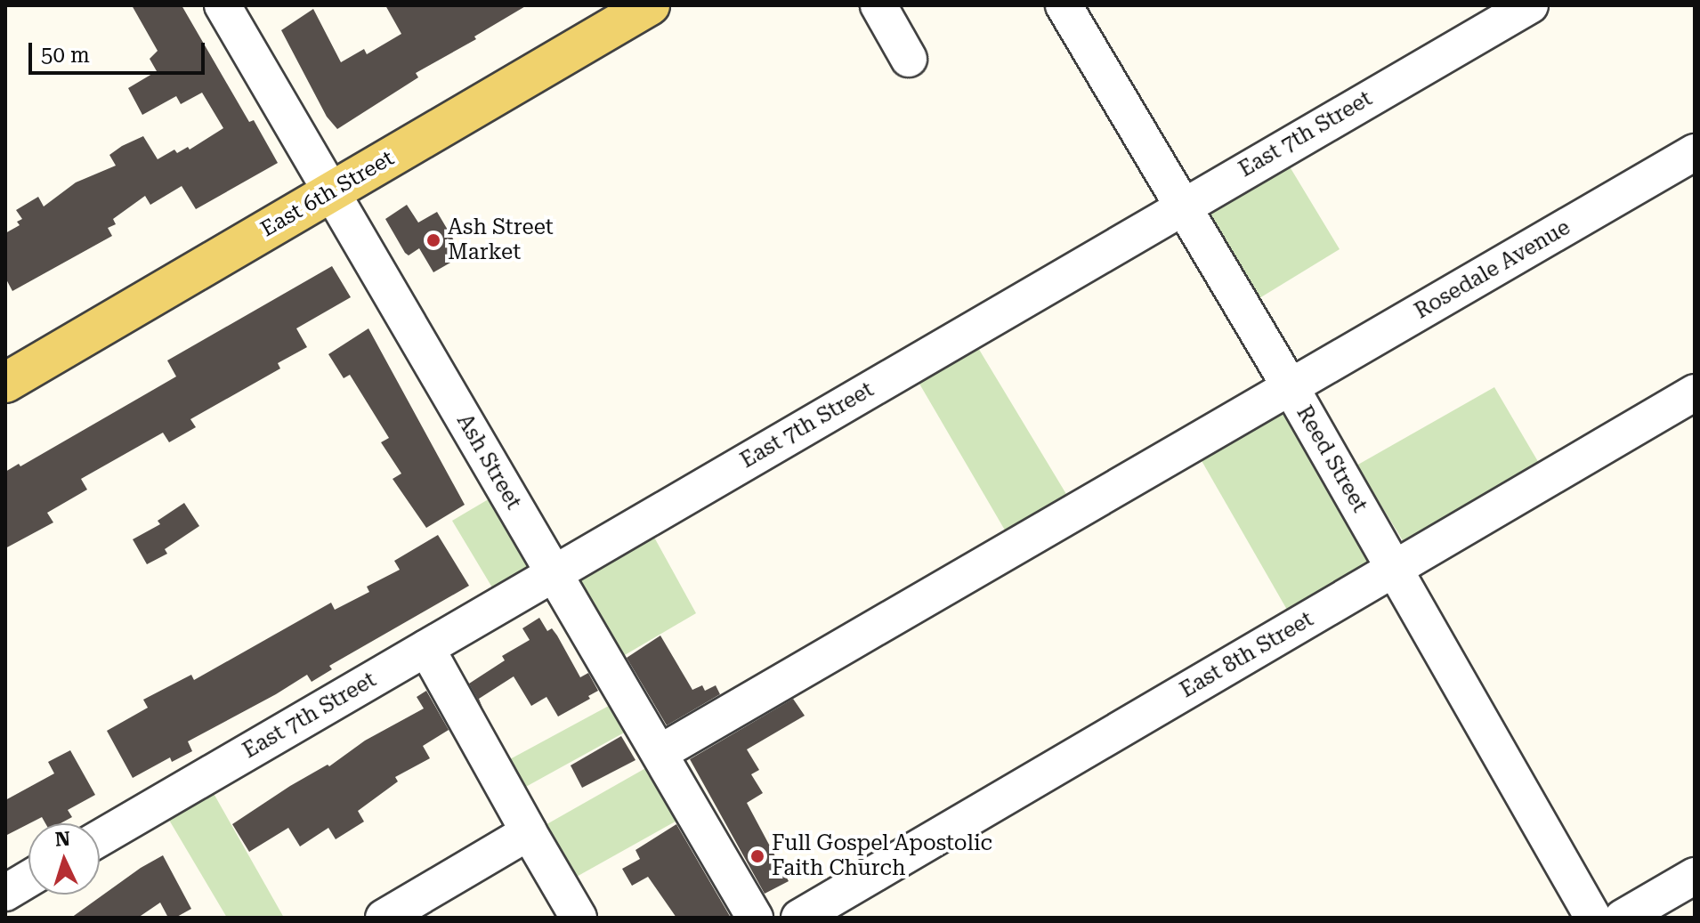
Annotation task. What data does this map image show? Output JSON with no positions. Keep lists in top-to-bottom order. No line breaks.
{"streets":{"main road":["East 6th Street"],"street":["East 7th Street","Rosedale Avenue","Reed Street","Ash Street","East 8th Street"]},"crossings":[["East 7th Street","Reed Street"],["East 7th Street","Ash Street"],["East 6th Street","Ash Street"],["Rosedale Avenue","Reed Street"],["Rosedale Avenue","Ash Street"],["Reed Street","East 8th Street"]],"places":["Ash Street Market","Full Gospel Apostolic Faith Church"],"scale_bar":"50 m","north":"top"}
